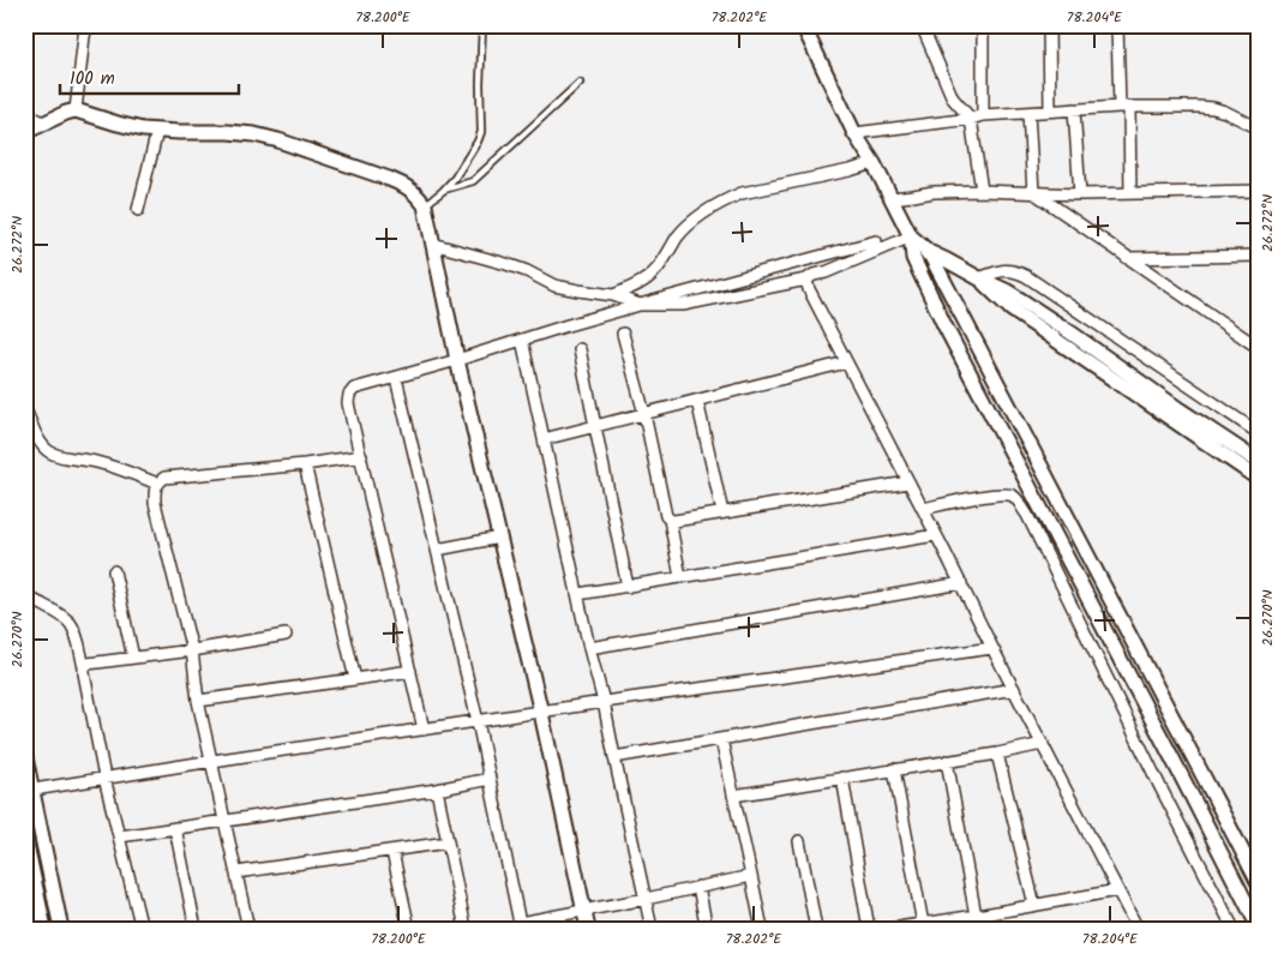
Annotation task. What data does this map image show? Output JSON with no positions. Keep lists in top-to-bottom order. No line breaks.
{"scale_bar":"100 m","coordinates":["78.200°E","78.202°E","78.204°E","26.272°N","26.270°N"]}
